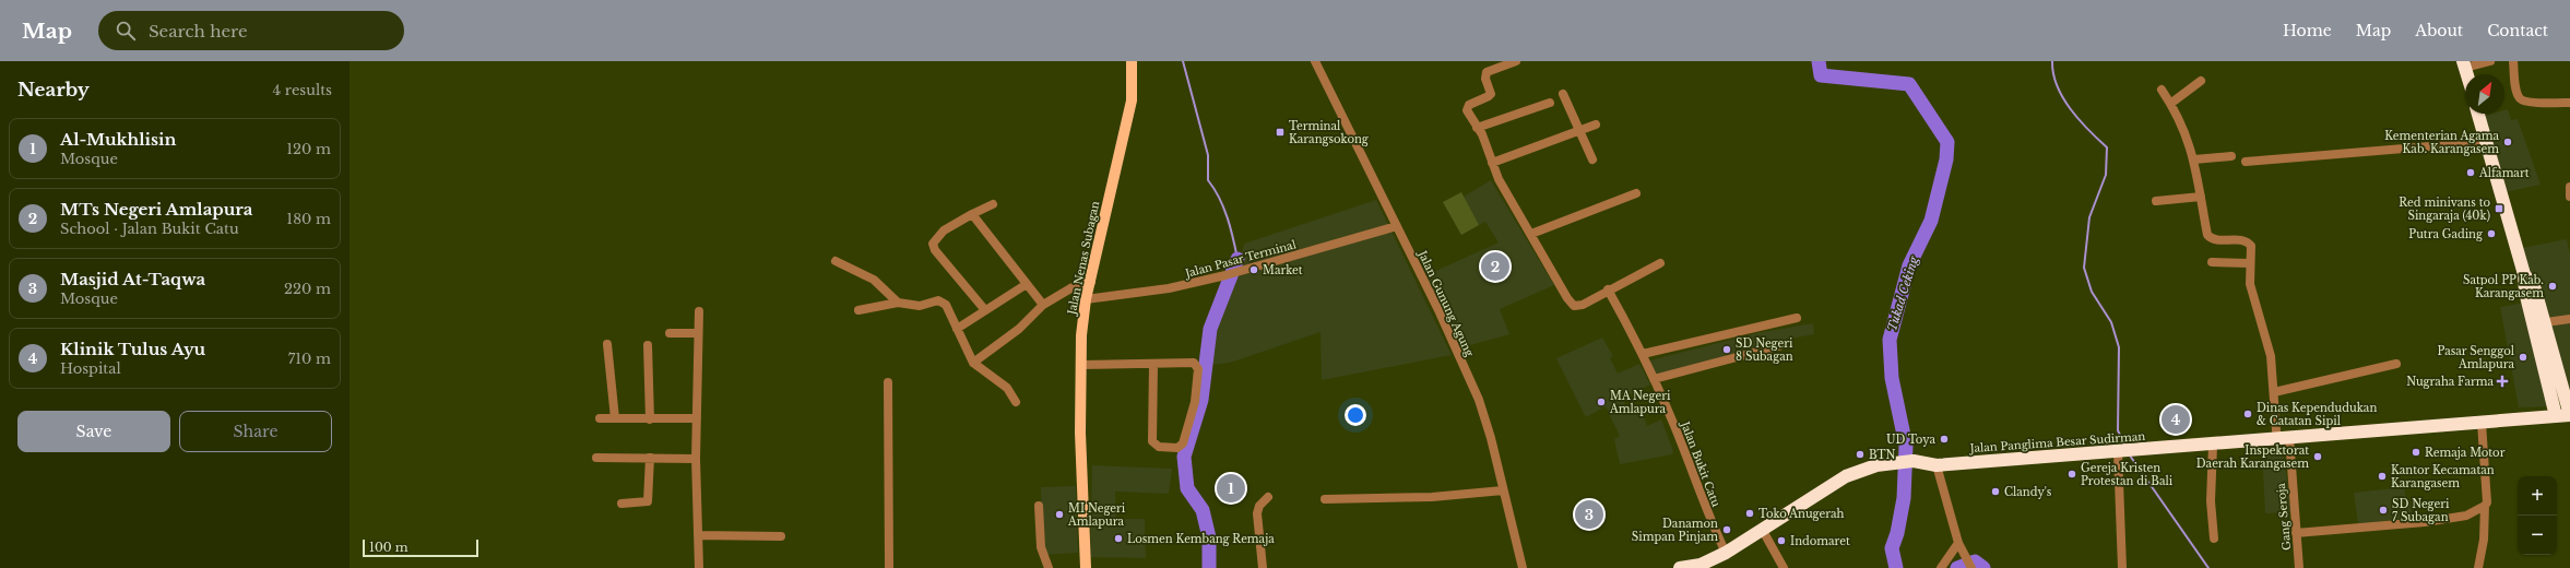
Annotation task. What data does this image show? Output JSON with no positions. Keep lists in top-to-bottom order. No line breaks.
{"streets":{"highway":["Jalan Panglima Besar Sudirman"],"main road":["Jalan Nenas Subagan"],"street":["Jalan Pasar Terminal","Jalan Gunung Agung","Jalan Bukit Catu","Gang Seroja"]},"crossings":[["Jalan Nenas Subagan","Jalan Pasar Terminal"],["Jalan Pasar Terminal","Jalan Gunung Agung"],["Jalan Panglima Besar Sudirman","Jalan Bukit Catu"],["Jalan Panglima Besar Sudirman","Gang Seroja"]],"water":["Tukad Ceking"],"places":{"transit":["Terminal Karangsokong","Red minivans to Singaraja (40k)"],"other":["Kementerian Agama Kab. Karangasem","Alfamart","Putra Gading","Market","Satpol PP Kab. Karangasem","SD Negeri 8 Subagan","Pasar Senggol Amlapura","MA Negeri Amlapura","Dinas Kependudukan & Catatan Sipil","UD Toya","Remaja Motor","BTN","Inspektorat Daerah Karangasem","Gereja Kristen Protestan di Bali","Kantor Kecamatan Karangasem","Clandy's","SD Negeri 7 Subagan","Toko Anugerah","MI Negeri Amlapura","Danamon Simpan Pinjam","Losmen Kembang Remaja","Indomaret"],"health":["Nugraha Farma"]},"scale_bar":"100 m","north":"top right","page":{"header":"Map","search":"Search here","nav":["Home","Map","About","Contact"],"heading":["Nearby","4 results"],"list":[{"mark":"1","name":"Al-Mukhlisin","note":"Mosque","value":"120 m"},{"mark":"2","name":"MTs Negeri Amlapura","note":"School · Jalan Bukit Catu","value":"180 m"},{"mark":"3","name":"Masjid At-Taqwa","note":"Mosque","value":"220 m"},{"mark":"4","name":"Klinik Tulus Ayu","note":"Hospital","value":"710 m"}],"pins":["2","4","1","3"],"buttons":["Save","Share"],"map_buttons":["+","−"],"scale":"100 m"}}
